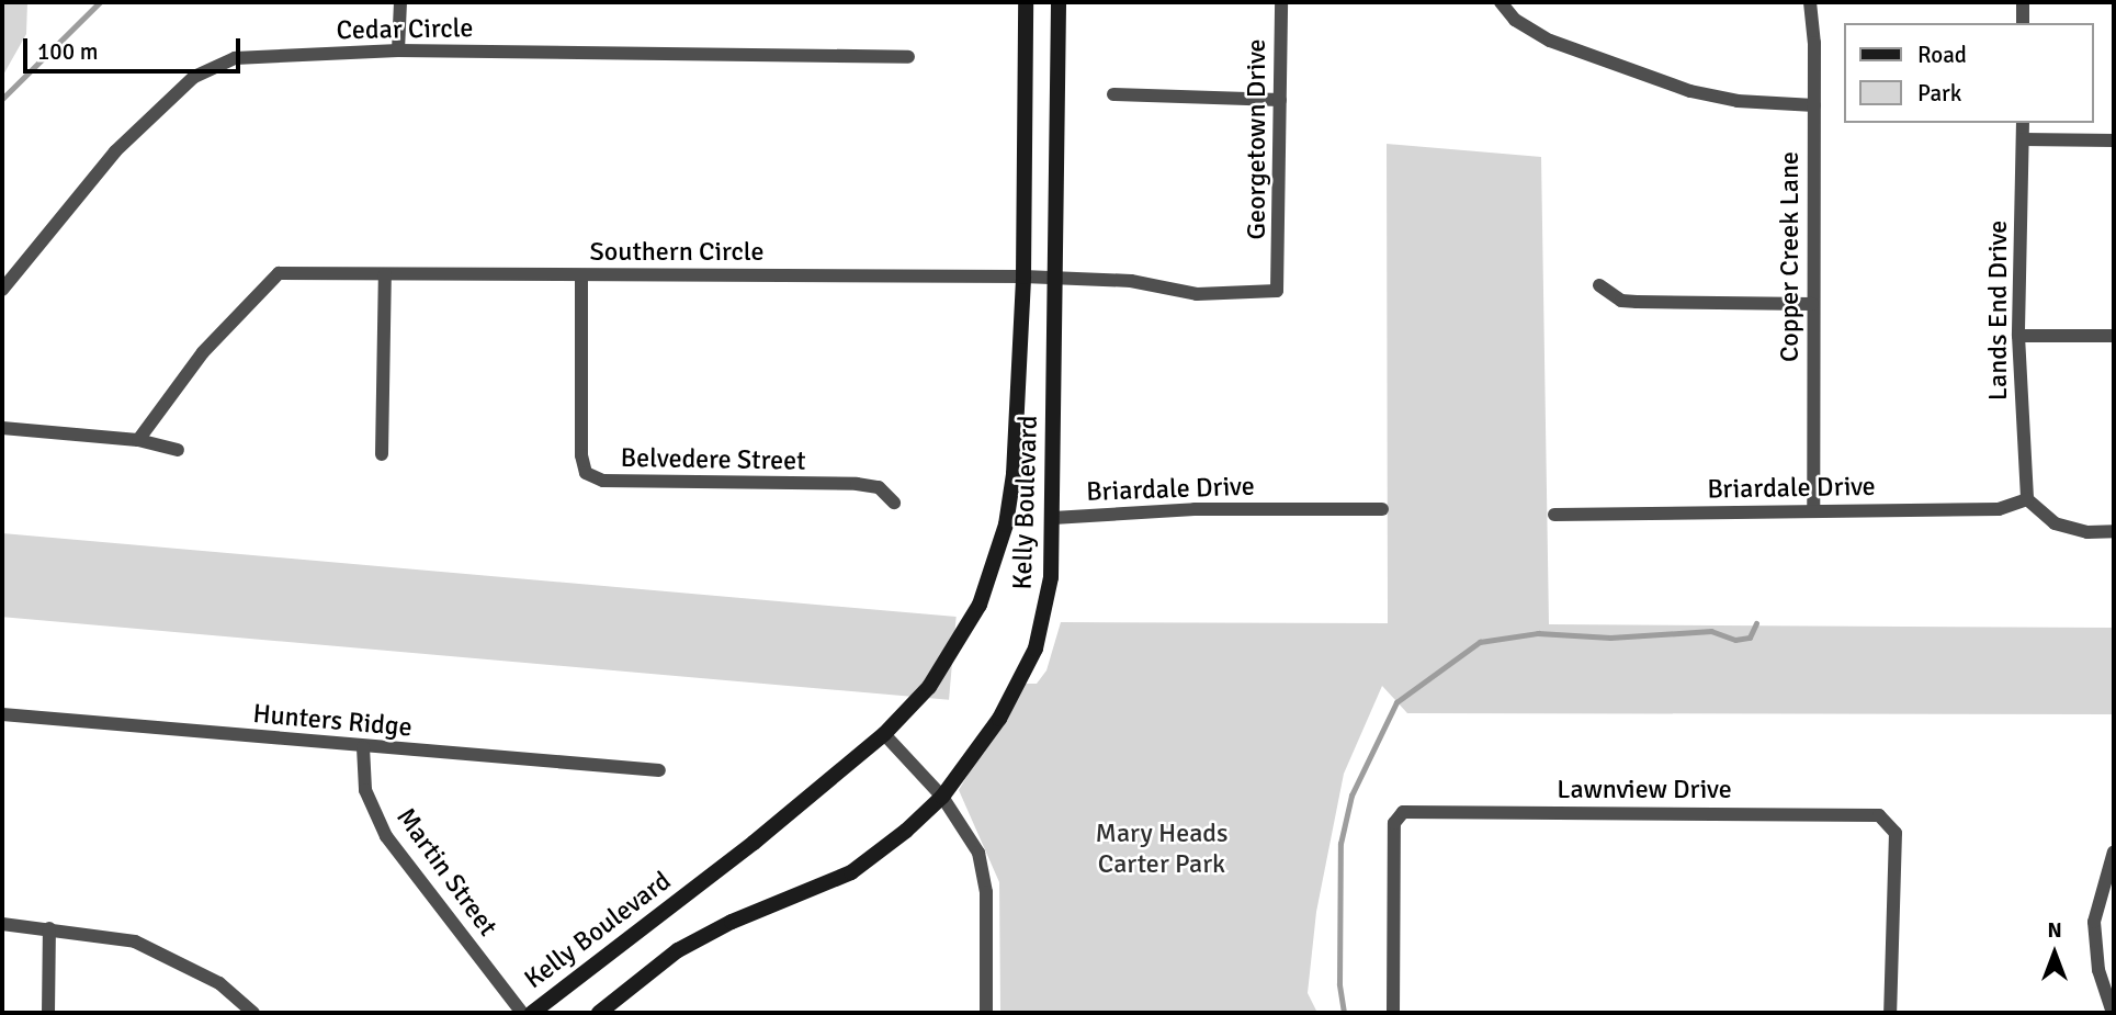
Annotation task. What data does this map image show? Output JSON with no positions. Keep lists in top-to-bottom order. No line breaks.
{"streets":{"main road":["Kelly Boulevard"],"street":["Cedar Circle","Georgetown Drive","Southern Circle","Copper Creek Lane","Lands End Drive","Belvedere Street","Briardale Drive","Hunters Ridge","Lawnview Drive","Martin Street"]},"crossings":[["Georgetown Drive","Southern Circle"],["Southern Circle","Belvedere Street"],["Southern Circle","Kelly Boulevard"],["Copper Creek Lane","Briardale Drive"],["Lands End Drive","Briardale Drive"],["Briardale Drive","Kelly Boulevard"],["Hunters Ridge","Martin Street"]],"parks":["Mary Heads Carter Park"],"legend":["Road","Park"],"scale_bar":"100 m","north":"top"}
